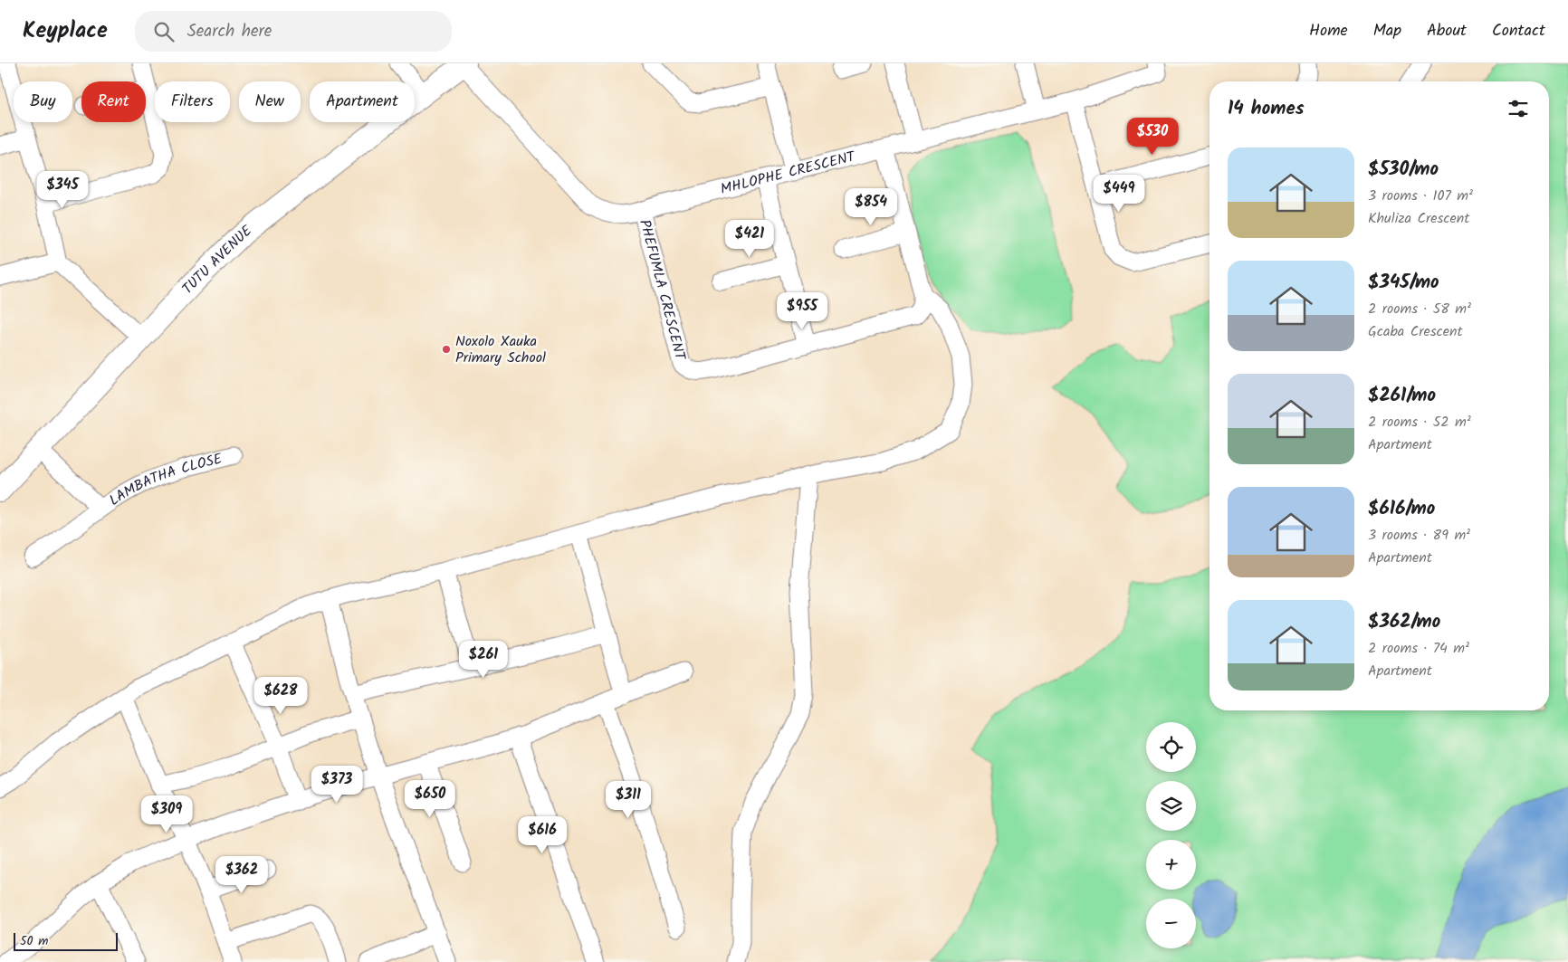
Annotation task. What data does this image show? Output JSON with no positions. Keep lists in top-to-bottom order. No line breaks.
{"streets":{"street":["MHLOPHE CRESCENT","TUTU AVENUE","PHEFUMLA CRESCENT","LAMBATHA CLOSE"]},"crossings":[["MHLOPHE CRESCENT","TUTU AVENUE"],["MHLOPHE CRESCENT","PHEFUMLA CRESCENT"],["TUTU AVENUE","LAMBATHA CLOSE"]],"places":["Noxolo Xauka Primary School"],"scale_bar":"50 m","page":{"header":"Keyplace","search":"Search here","nav":["Home","Map","About","Contact"],"chip":["Buy","Rent","Filters","New","Apartment"],"heading":"14 homes","price":["$530","$345","$449","$854","$421","$955","$261","$628","$373","$650","$311","$309","$616","$362"],"list":[{"name":"$530/mo","note":"3 rooms · 107 m² · Khuliza Crescent"},{"name":"$345/mo","note":"2 rooms · 58 m² · Gcaba Crescent"},{"name":"$261/mo","note":"2 rooms · 52 m² · Apartment"},{"name":"$616/mo","note":"3 rooms · 89 m² · Apartment"},{"name":"$362/mo","note":"2 rooms · 74 m² · Apartment"}],"map_buttons":["+","−"],"scale":"50 m"}}
